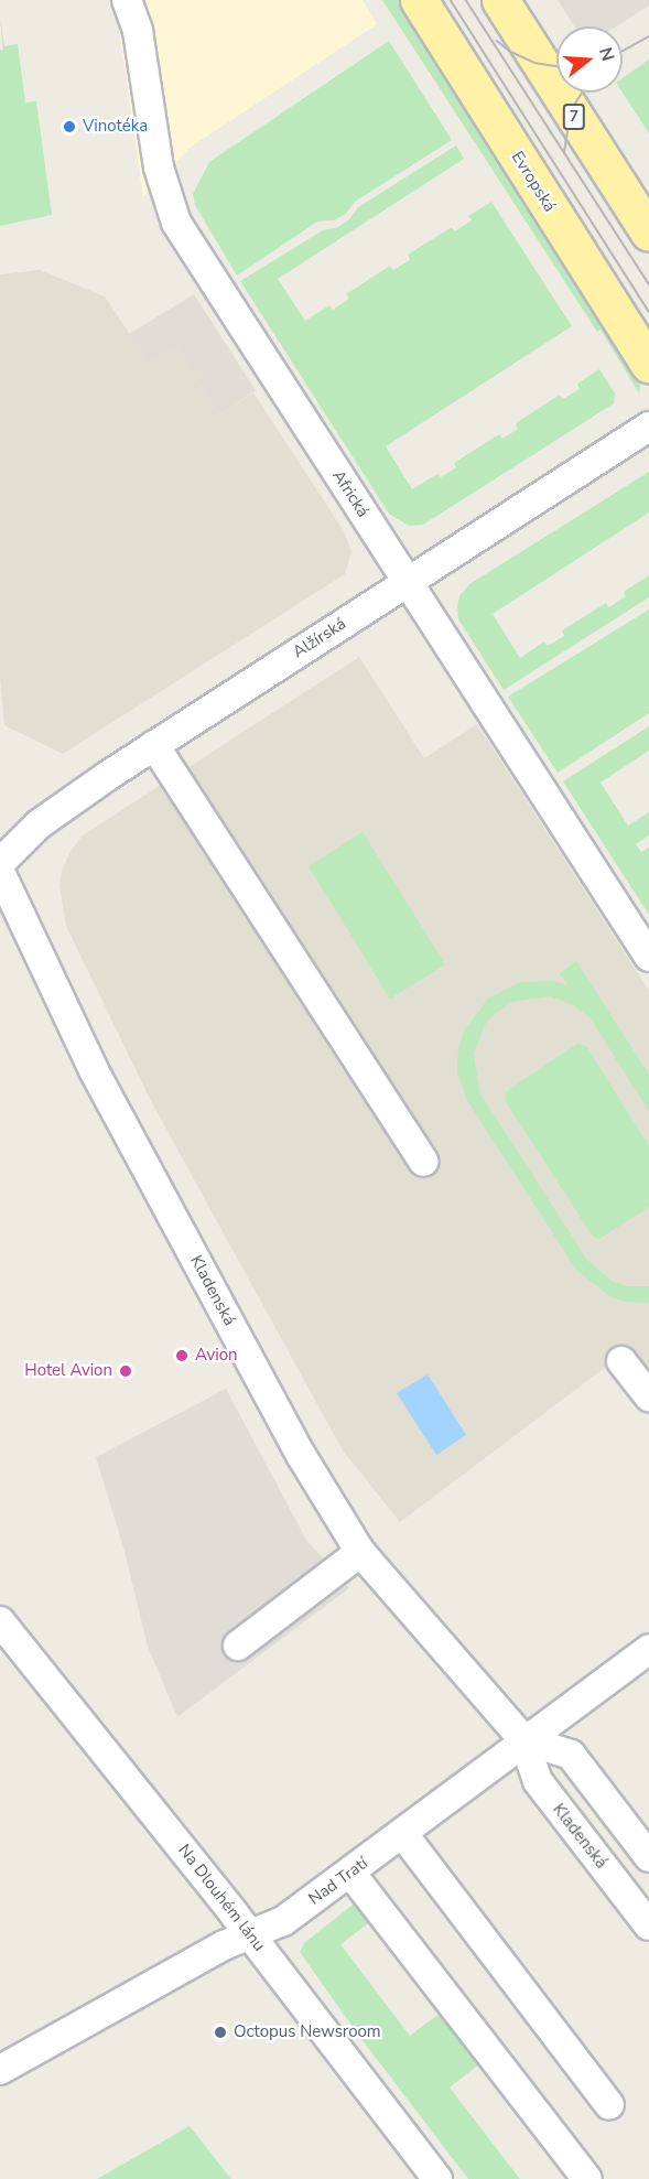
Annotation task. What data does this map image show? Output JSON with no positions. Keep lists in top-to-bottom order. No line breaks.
{"streets":{"main road":["7","Evropská"],"street":["Africká","Alžírská","Kladenská","Nad Tratí","Na Dlouhém lánu"]},"crossings":[["Africká","Alžírská"],["Kladenská","Nad Tratí"],["Nad Tratí","Na Dlouhém lánu"]],"places":["Vinotéka","Avion","Hotel Avion","Octopus Newsroom"],"north":"right"}
